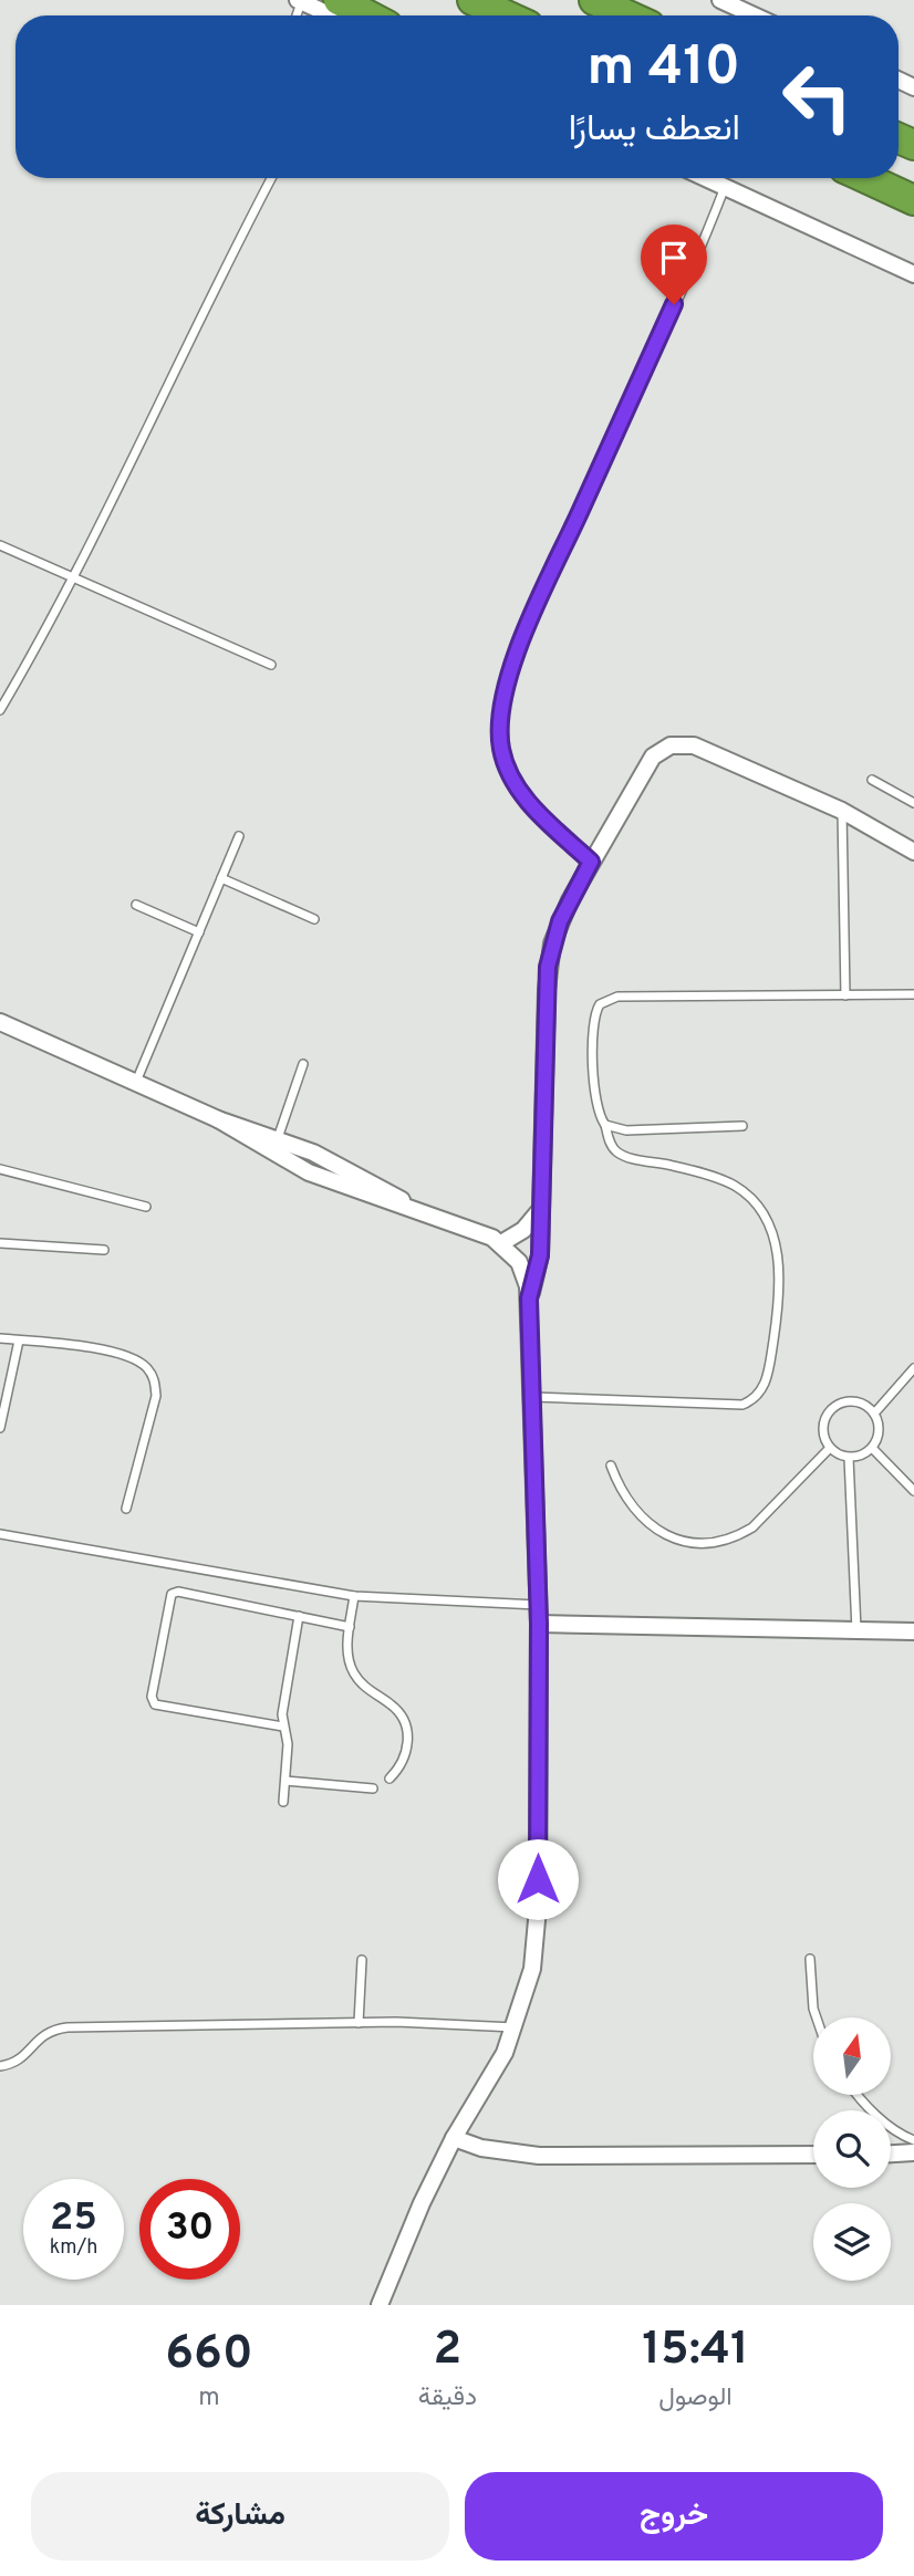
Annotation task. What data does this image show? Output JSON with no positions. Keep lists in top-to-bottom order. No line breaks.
{"north":"top","page":{"turn":["410 m","انعطف يسارًا"],"speed":"25 km/h","limit":"30","eta":["15:41","الوصول","2","دقيقة","660","m"],"buttons":["خروج","مشاركة"]}}
